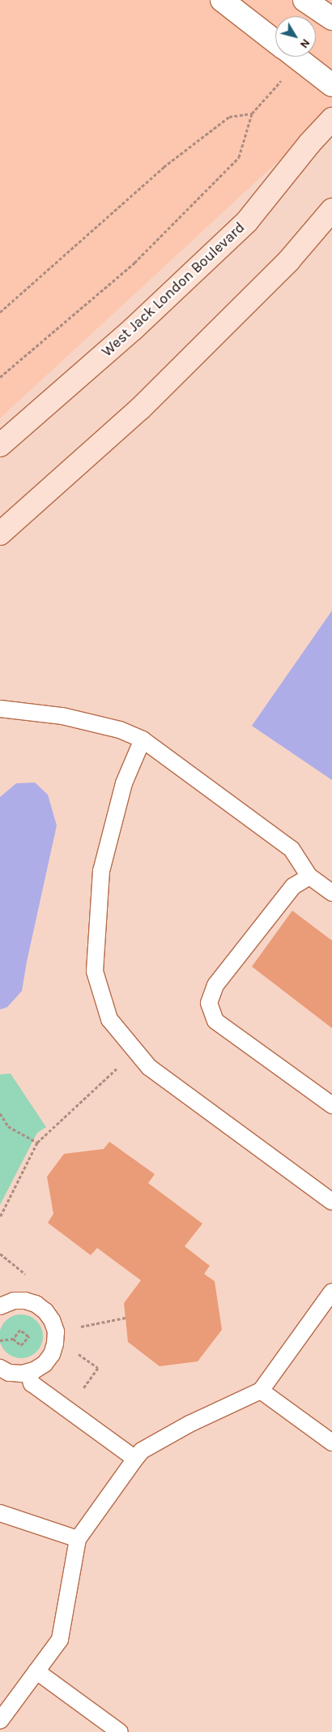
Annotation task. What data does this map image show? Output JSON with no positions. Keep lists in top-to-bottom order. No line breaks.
{"streets":{"main road":["West Jack London Boulevard"]},"north":"bottom right"}
